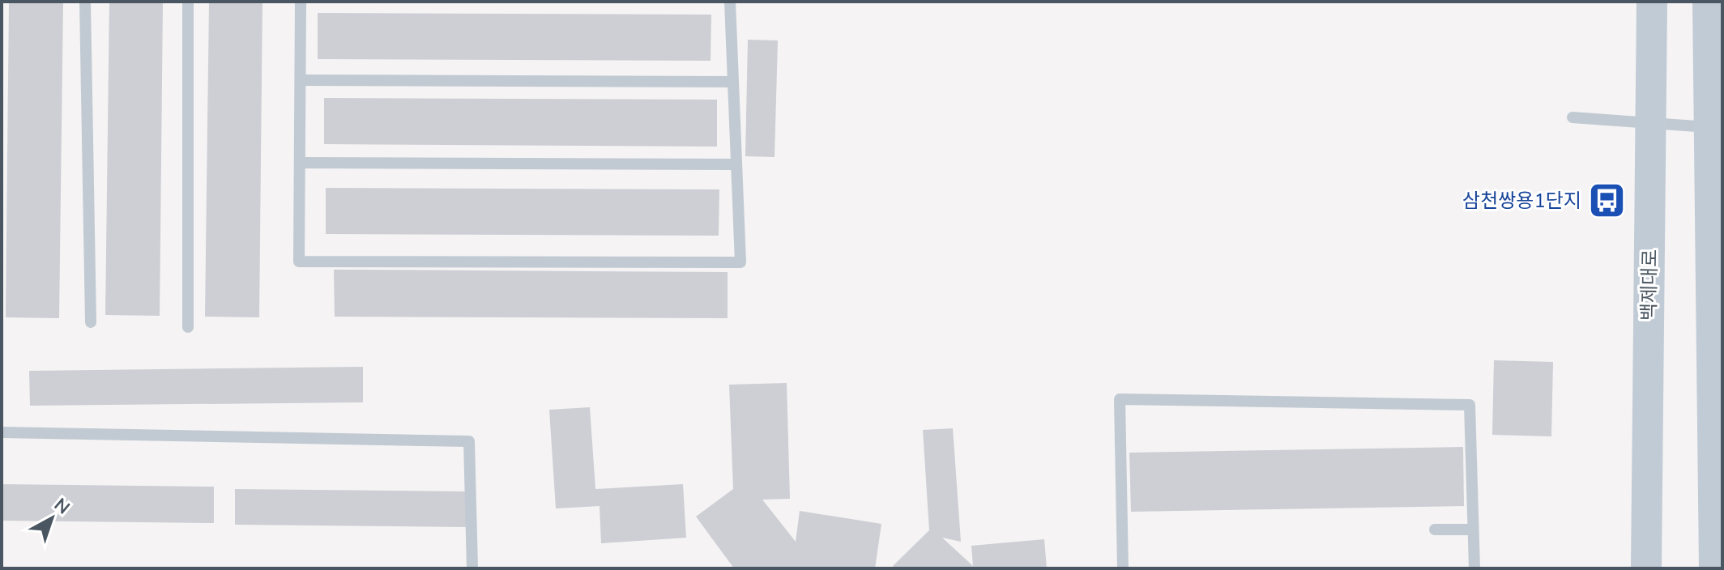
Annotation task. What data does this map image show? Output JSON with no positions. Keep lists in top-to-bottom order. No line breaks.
{"streets":{"street":["백제대로"]},"places":{"bus stop":["삼천쌍용1단지"]},"north":"top right"}
